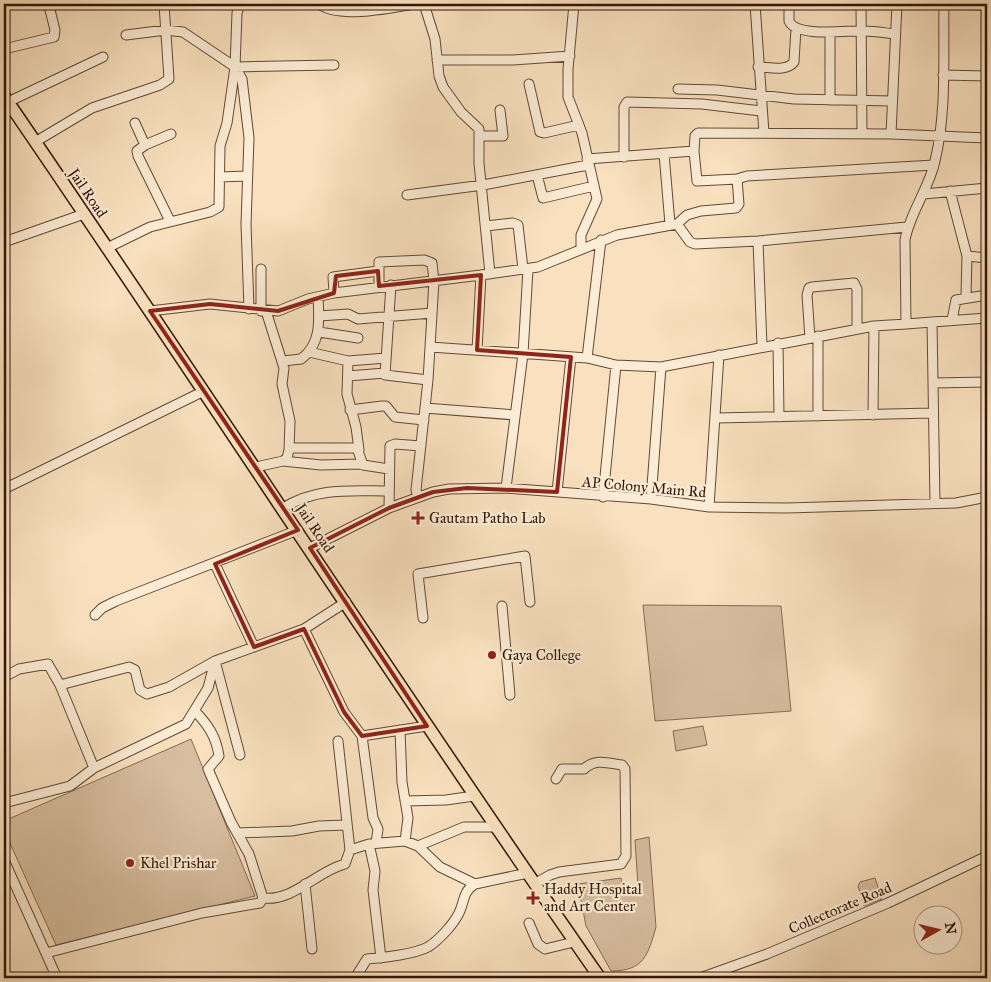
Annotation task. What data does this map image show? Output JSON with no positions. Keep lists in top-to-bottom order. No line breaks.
{"streets":{"main road":["Jail Road"],"street":["AP Colony Main Rd","Collectorate Road"]},"crossings":[["Jail Road","AP Colony Main Rd"]],"places":{"health":["Gautam Patho Lab","Haddy Hospital and Art Center"],"other":["Gaya College","Khel Prishar"]},"north":"right"}
